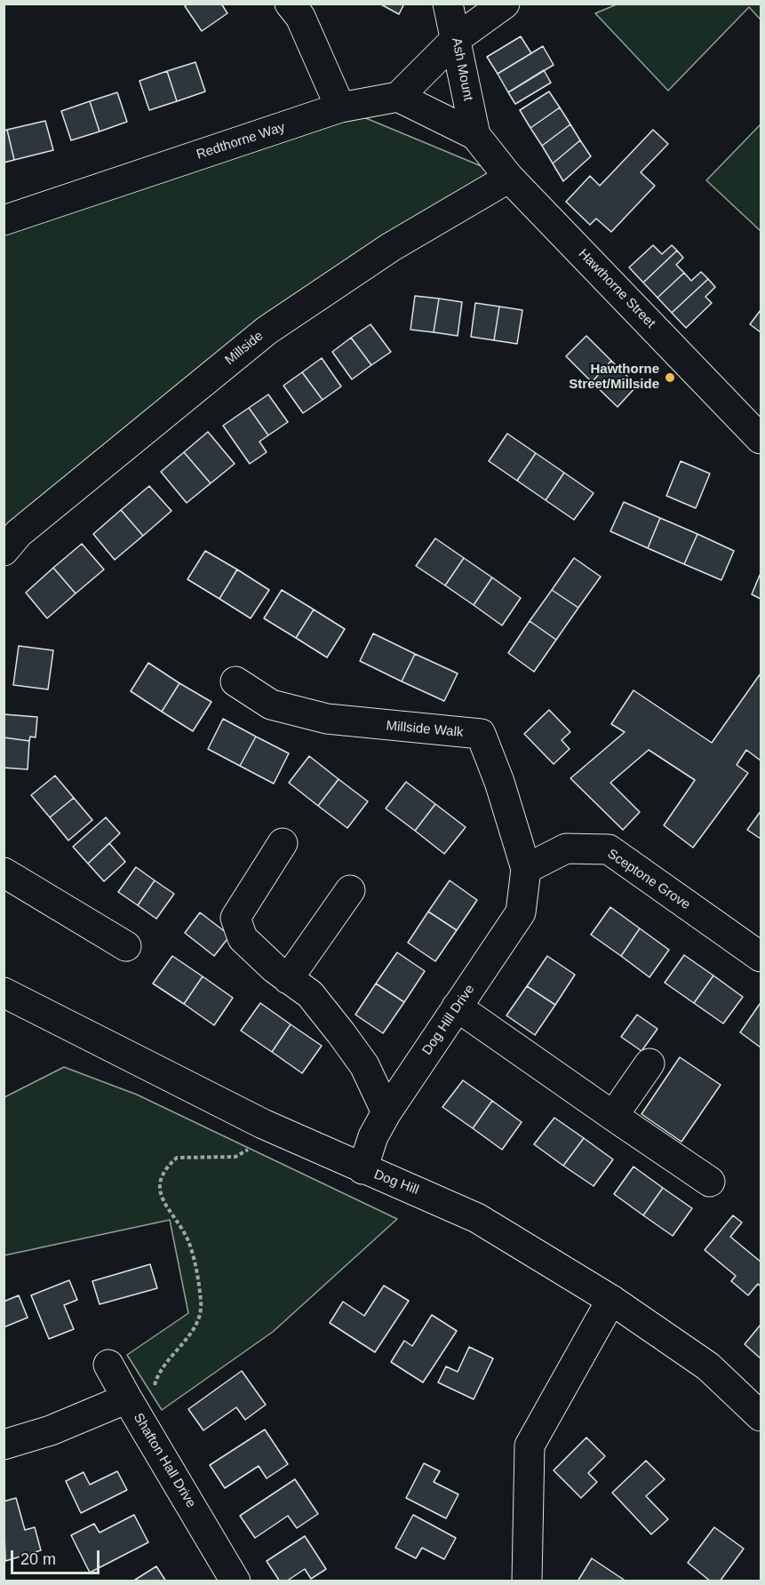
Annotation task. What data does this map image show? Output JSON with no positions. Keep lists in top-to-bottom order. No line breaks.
{"streets":{"street":["Ash Mount","Redthorne Way","Hawthorne Street","Millside","Millside Walk","Sceptone Grove","Dog Hill Drive","Dog Hill","Shafton Hall Drive"]},"crossings":[["Ash Mount","Hawthorne Street"],["Hawthorne Street","Millside"],["Millside Walk","Sceptone Grove"],["Millside Walk","Dog Hill Drive"],["Sceptone Grove","Dog Hill Drive"],["Dog Hill Drive","Dog Hill"]],"places":["Hawthorne Street/Millside"],"scale_bar":"20 m"}
